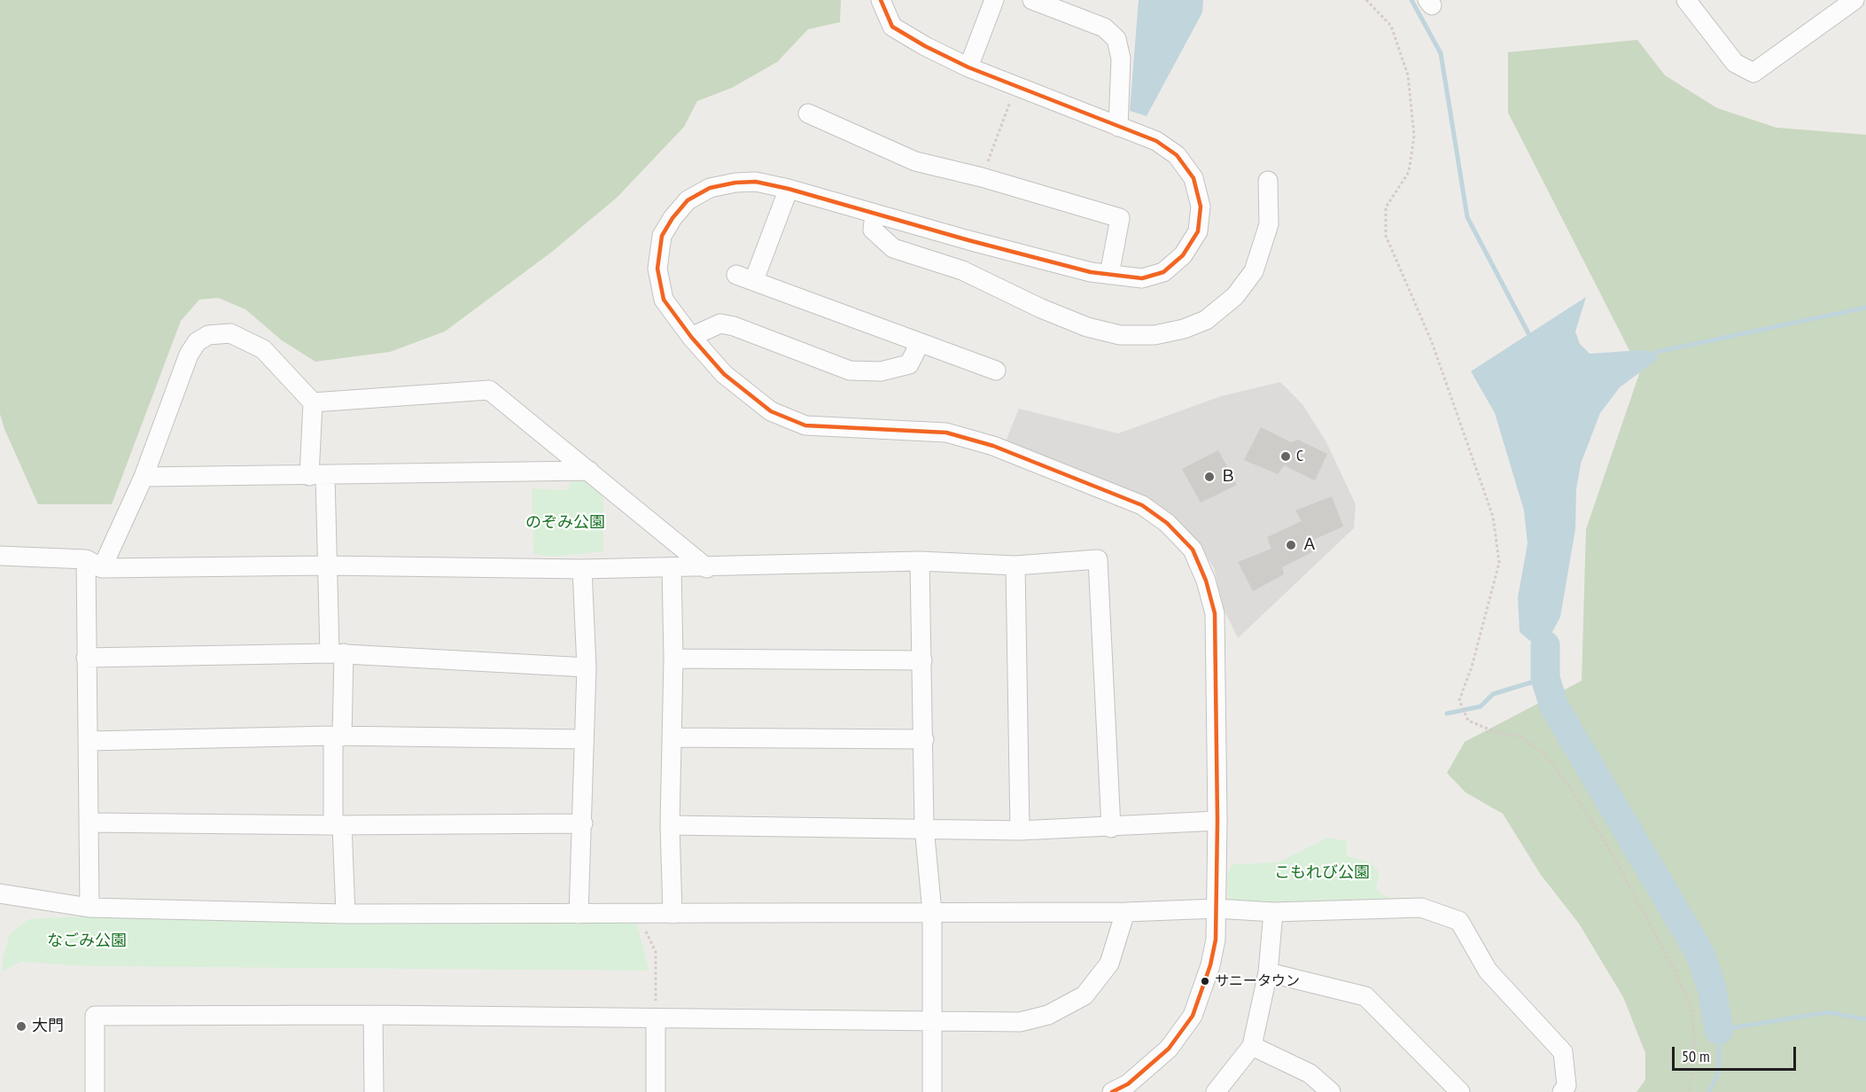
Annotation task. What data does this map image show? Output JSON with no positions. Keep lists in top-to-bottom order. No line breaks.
{"parks":["のぞみ公園","こもれび公園","なごみ公園"],"places":["C","Ｂ","Ａ","サニータウン","大門"],"scale_bar":"50 m"}
